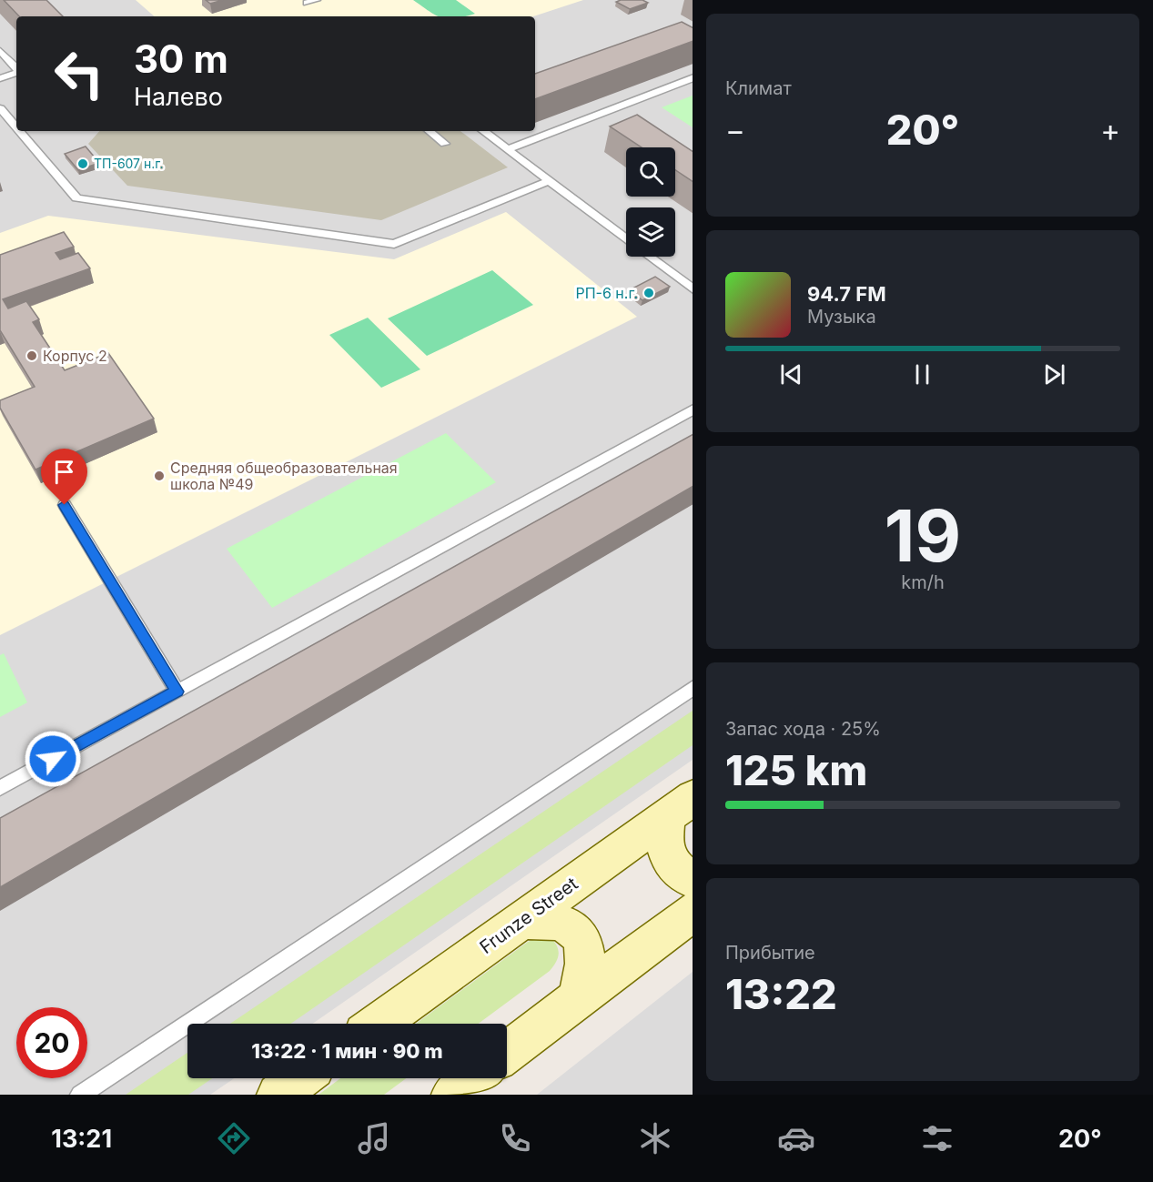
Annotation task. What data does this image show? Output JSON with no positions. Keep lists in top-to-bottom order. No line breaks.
{"streets":{"main road":["Frunze Street"]},"places":["ТП-607 н.г.","РП-6 н.г.","Корпус 2","Средняя общеобразовательная школа №49"],"page":{"tile":["Климат",["19","km/h"],["Запас хода · 25%","125 km"],["Прибытие","13:22"]],"turn":["30 m","Налево"],"heat":["−","20°","+"],"song":["94.7 FM","Музыка"],"limit":"20","trip":"13:22 · 1 мин · 90 m","tabs":["13:21","20°"]}}
